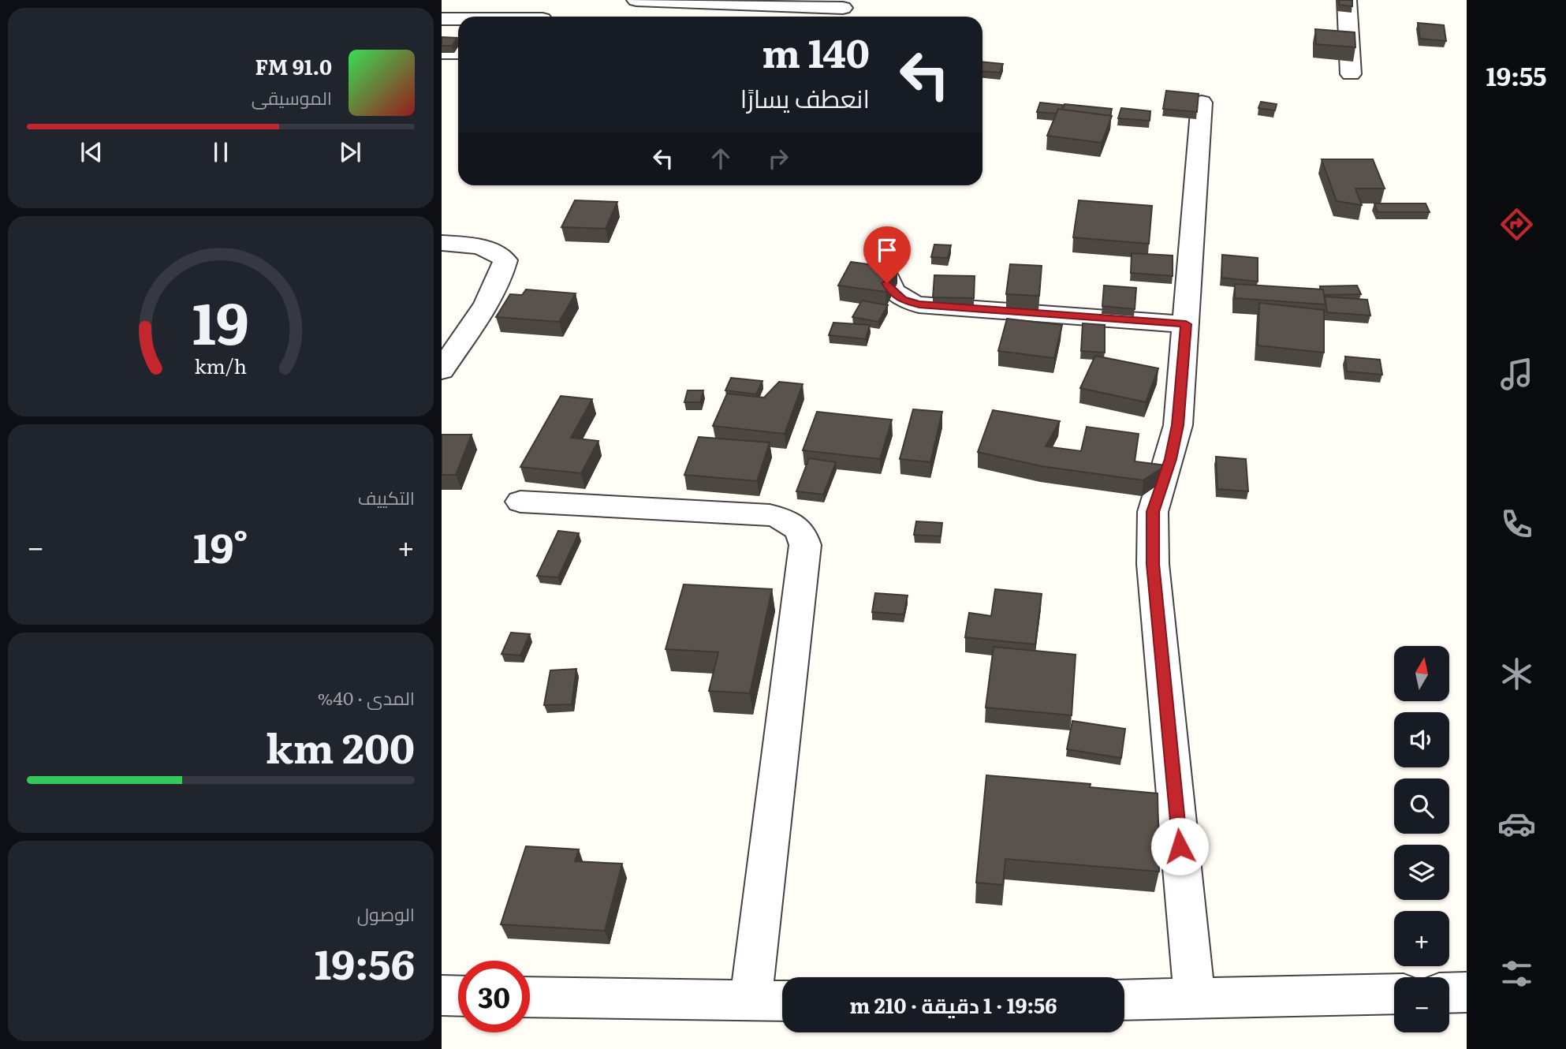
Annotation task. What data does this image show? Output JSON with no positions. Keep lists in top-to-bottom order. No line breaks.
{"north":"top","page":{"tabs":"19:55","turn":["140 m","انعطف يسارًا"],"song":["91.0 FM","الموسيقى"],"tile":["التكييف",["المدى · 40%","200 km"],["الوصول","19:56"]],"heat":["−","19°","+"],"map_buttons":["+","−"],"limit":"30","trip":"19:56 · 1 دقيقة · 210 m","gauge":["19","km/h"]}}
